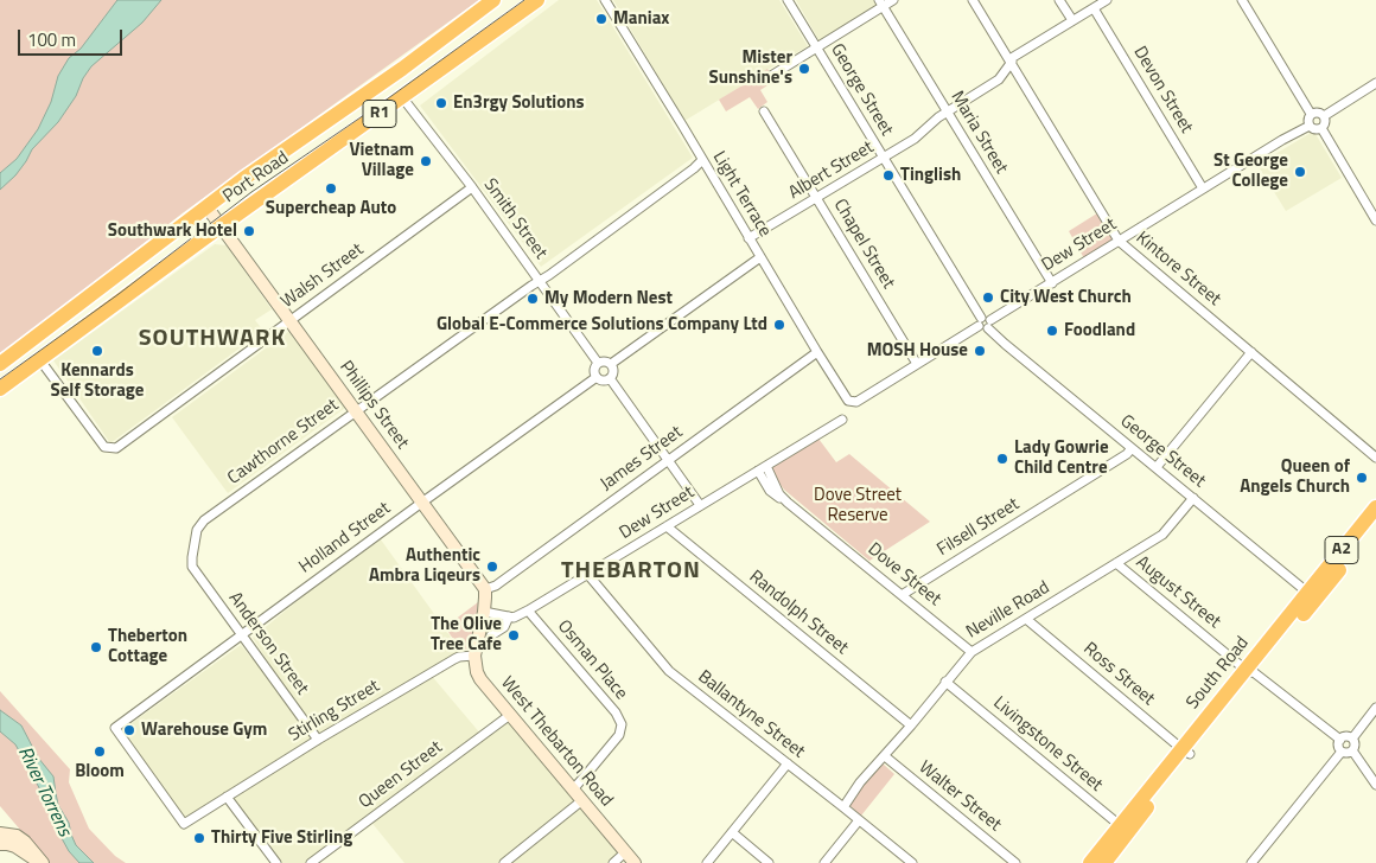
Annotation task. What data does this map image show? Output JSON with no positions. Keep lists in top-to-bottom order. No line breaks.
{"streets":{"highway":["R1","Port Road","A2","South Road"],"street":["George Street","Devon Street","Maria Street","Albert Street","Light Terrace","Smith Street","Chapel Street","Dew Street","Kintore Street","Walsh Street","Phillips Street","Cawthorne Street","James Street","Filsell Street","Holland Street","Dove Street","August Street","Neville Road","Randolph Street","Anderson Street","Osman Place","Ross Street","Stirling Street","Ballantyne Street","West Thebarton Road","Livingstone Street","Queen Street","Walter Street"]},"crossings":[["George Street","Albert Street"],["George Street","Dew Street"],["George Street","Filsell Street"],["George Street","Neville Road"],["George Street","South Road"],["Devon Street","Albert Street"],["Devon Street","Dew Street"],["Maria Street","Albert Street"],["Maria Street","Dew Street"],["Albert Street","Light Terrace"],["Albert Street","Chapel Street"],["Albert Street","Kintore Street"],["Port Road","Smith Street"],["Port Road","Walsh Street"],["Port Road","Phillips Street"],["Light Terrace","Chapel Street"],["Light Terrace","Cawthorne Street"],["Light Terrace","James Street"],["Smith Street","Walsh Street"],["Smith Street","Cawthorne Street"],["Smith Street","Holland Street"],["Dew Street","Kintore Street"],["Dew Street","Dove Street"],["Dew Street","Randolph Street"],["Dew Street","Osman Place"],["Dew Street","Ballantyne Street"],["Walsh Street","Phillips Street"],["Phillips Street","Cawthorne Street"],["Phillips Street","James Street"],["Phillips Street","Holland Street"],["Cawthorne Street","Anderson Street"],["Filsell Street","Dove Street"],["Holland Street","Anderson Street"],["Holland Street","Stirling Street"],["Dove Street","Neville Road"],["August Street","Neville Road"],["August Street","South Road"],["Neville Road","Randolph Street"],["Neville Road","Ross Street"],["Neville Road","Ballantyne Street"],["Neville Road","Livingstone Street"],["Neville Road","Walter Street"],["Anderson Street","Stirling Street"],["Osman Place","West Thebarton Road"],["South Road","Ross Street"],["South Road","Livingstone Street"],["Stirling Street","West Thebarton Road"],["West Thebarton Road","Queen Street"]],"districts":["SOUTHWARK","THEBARTON"],"water":["River Torrens"],"parks":["Dove Street Reserve"],"places":["Maniax","Mister Sunshine's","En3rgy Solutions","Vietnam Village","St George College","Tinglish","Supercheap Auto","Southwark Hotel","City West Church","My Modern Nest","Global E-Commerce Solutions Company Ltd","Foodland","Kennards Self Storage","MOSH House","Lady Gowrie Child Centre","Queen of Angels Church","Authentic Ambra Liqeurs","The Olive Tree Cafe","Theberton Cottage","Warehouse Gym","Bloom","Thirty Five Stirling"],"scale_bar":"100 m"}
